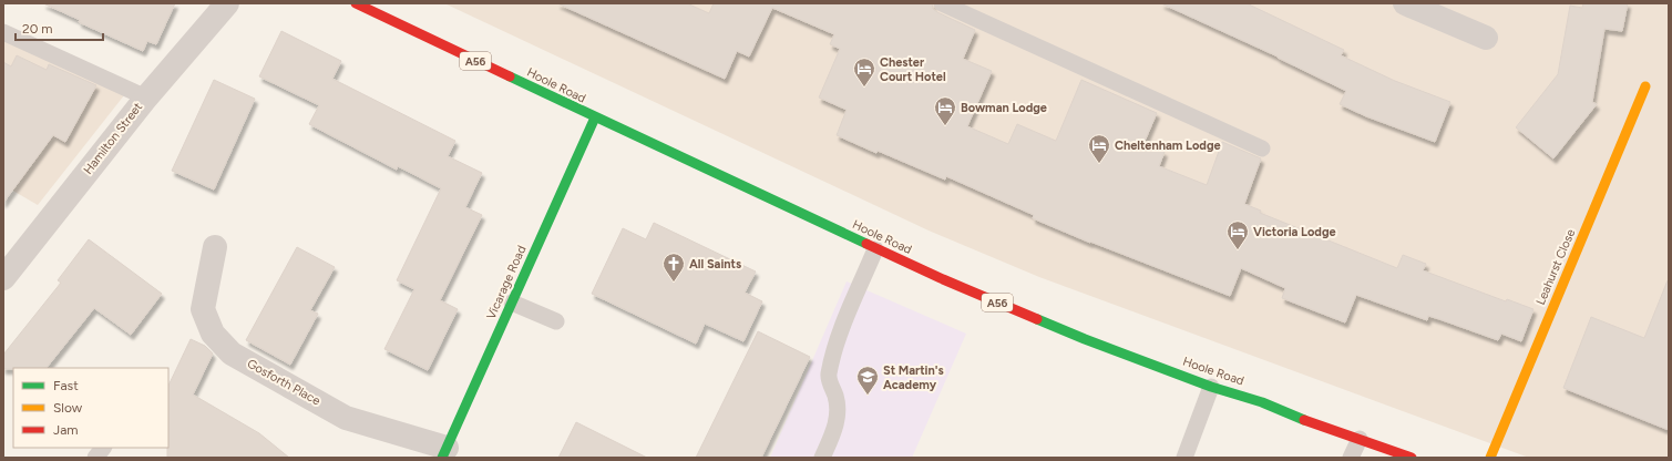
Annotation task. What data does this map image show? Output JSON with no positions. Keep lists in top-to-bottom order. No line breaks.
{"streets":{"main road":["A56","Hoole Road","Leahurst Close","Vicarage Road"],"street":["Hamilton Street","Gosforth Place"]},"crossings":[["Hoole Road","Vicarage Road"],["Vicarage Road","Gosforth Place"]],"places":{"hotel":["Chester Court Hotel","Bowman Lodge","Cheltenham Lodge","Victoria Lodge"],"church":["All Saints"],"school or university":["St Martin's Academy"]},"legend":["Fast","Slow","Jam"],"scale_bar":"20 m"}
